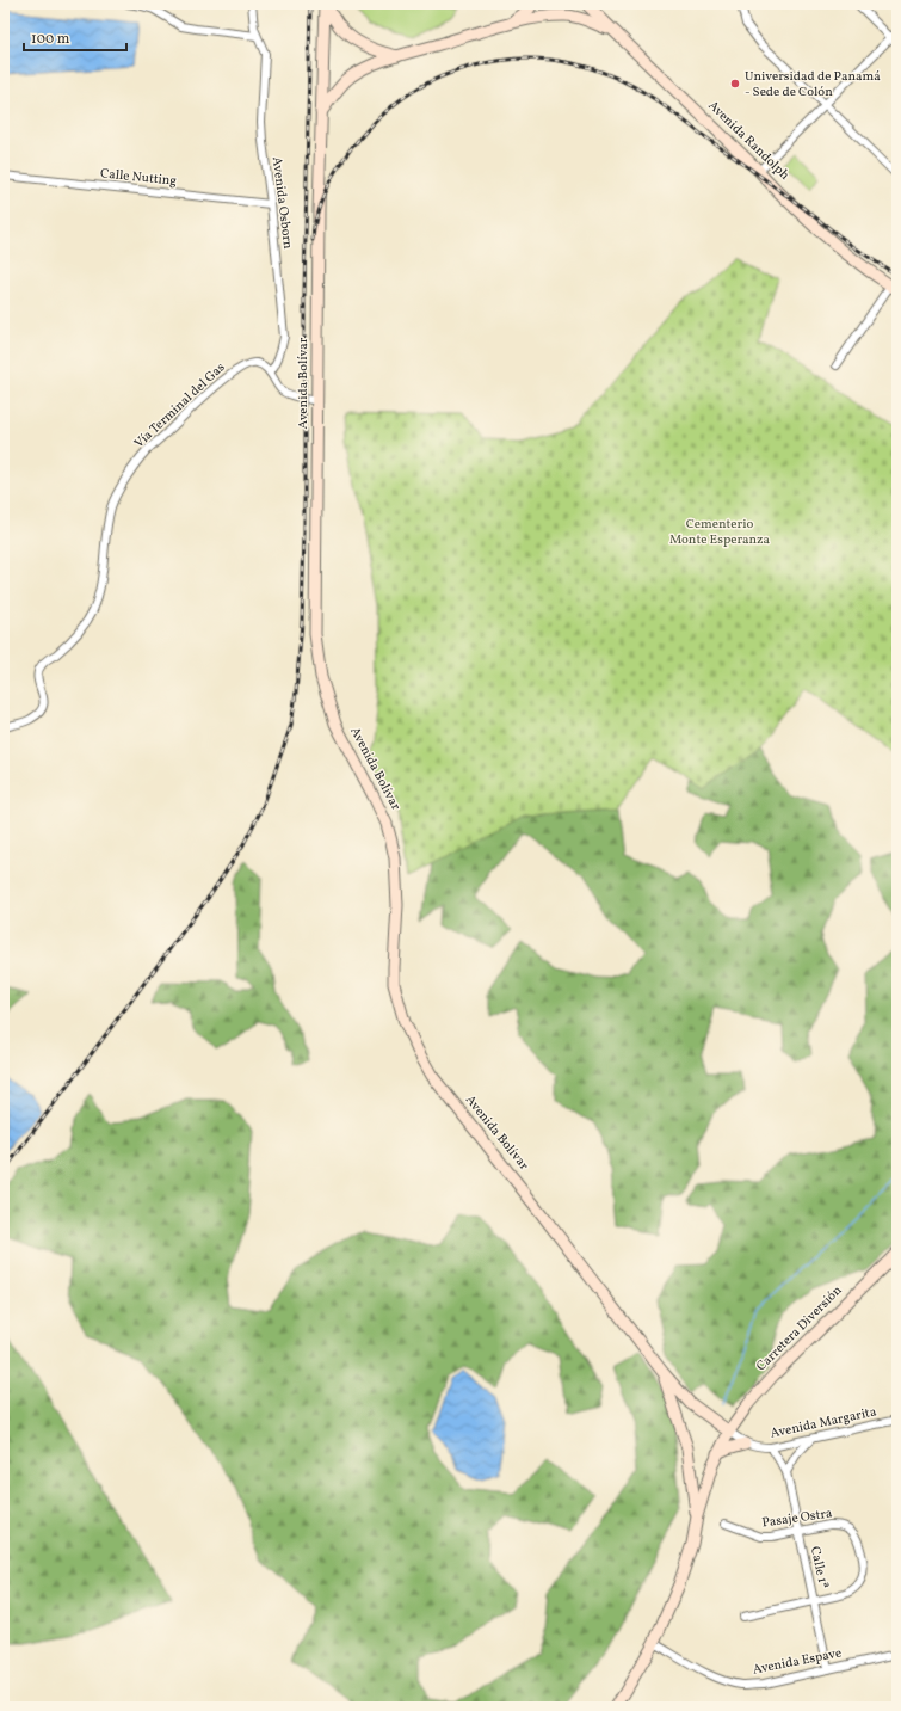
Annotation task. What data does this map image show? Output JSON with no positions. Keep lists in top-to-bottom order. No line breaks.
{"streets":{"main road":["Avenida Randolph","Avenida Bolívar","Carretera Diversión"],"street":["Calle Nutting","Avenida Osborn","Vía Terminal del Gas","Avenida Margarita","Pasaje Ostra","Calle 1ª","Avenida Espave"]},"crossings":[["Calle Nutting","Avenida Osborn"],["Avenida Osborn","Vía Terminal del Gas"],["Avenida Bolívar","Carretera Diversión"],["Avenida Bolívar","Avenida Margarita"],["Carretera Diversión","Avenida Margarita"],["Avenida Margarita","Calle 1ª"],["Pasaje Ostra","Calle 1ª"],["Calle 1ª","Avenida Espave"]],"parks":["Cementerio Monte Esperanza"],"places":["Universidad de Panamá - Sede de Colón"],"scale_bar":"100 m"}
